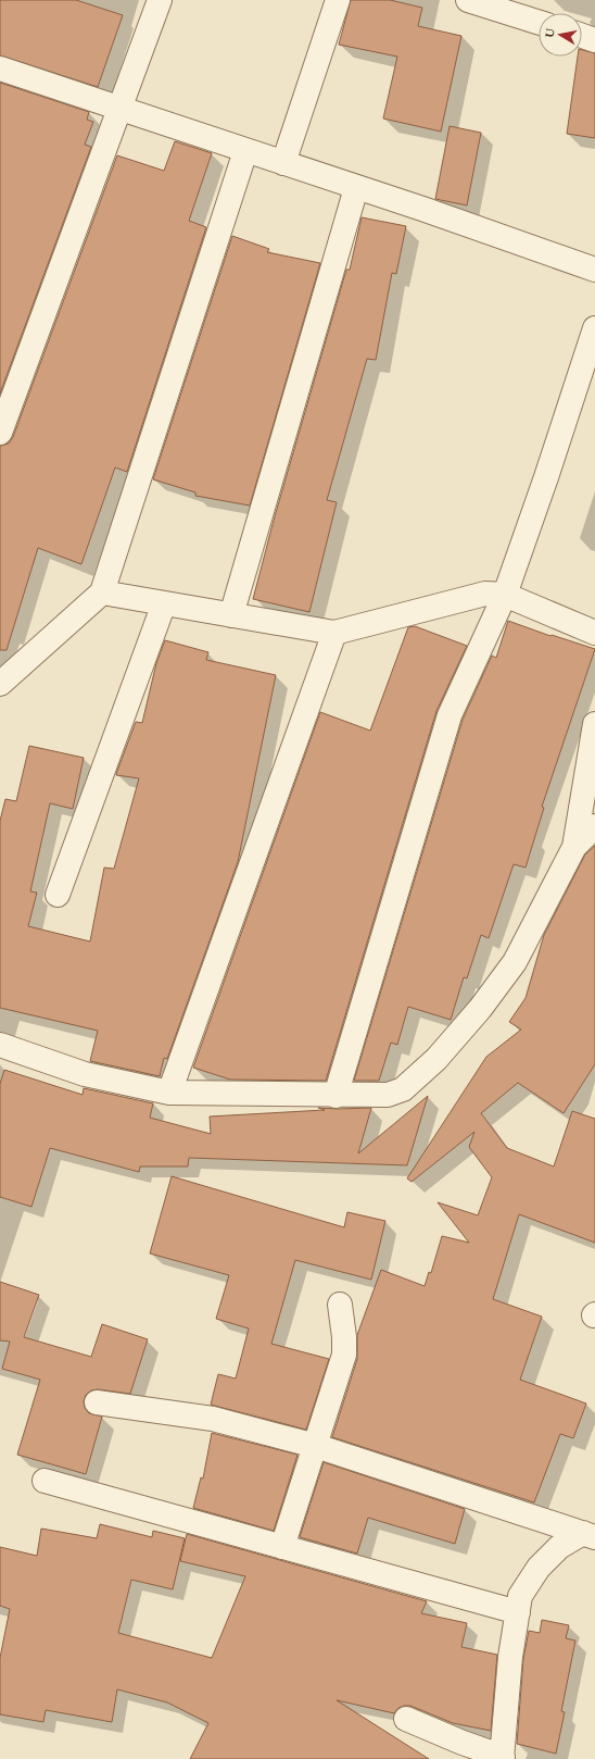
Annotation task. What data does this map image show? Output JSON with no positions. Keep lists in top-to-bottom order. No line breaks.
{"north":"left"}
